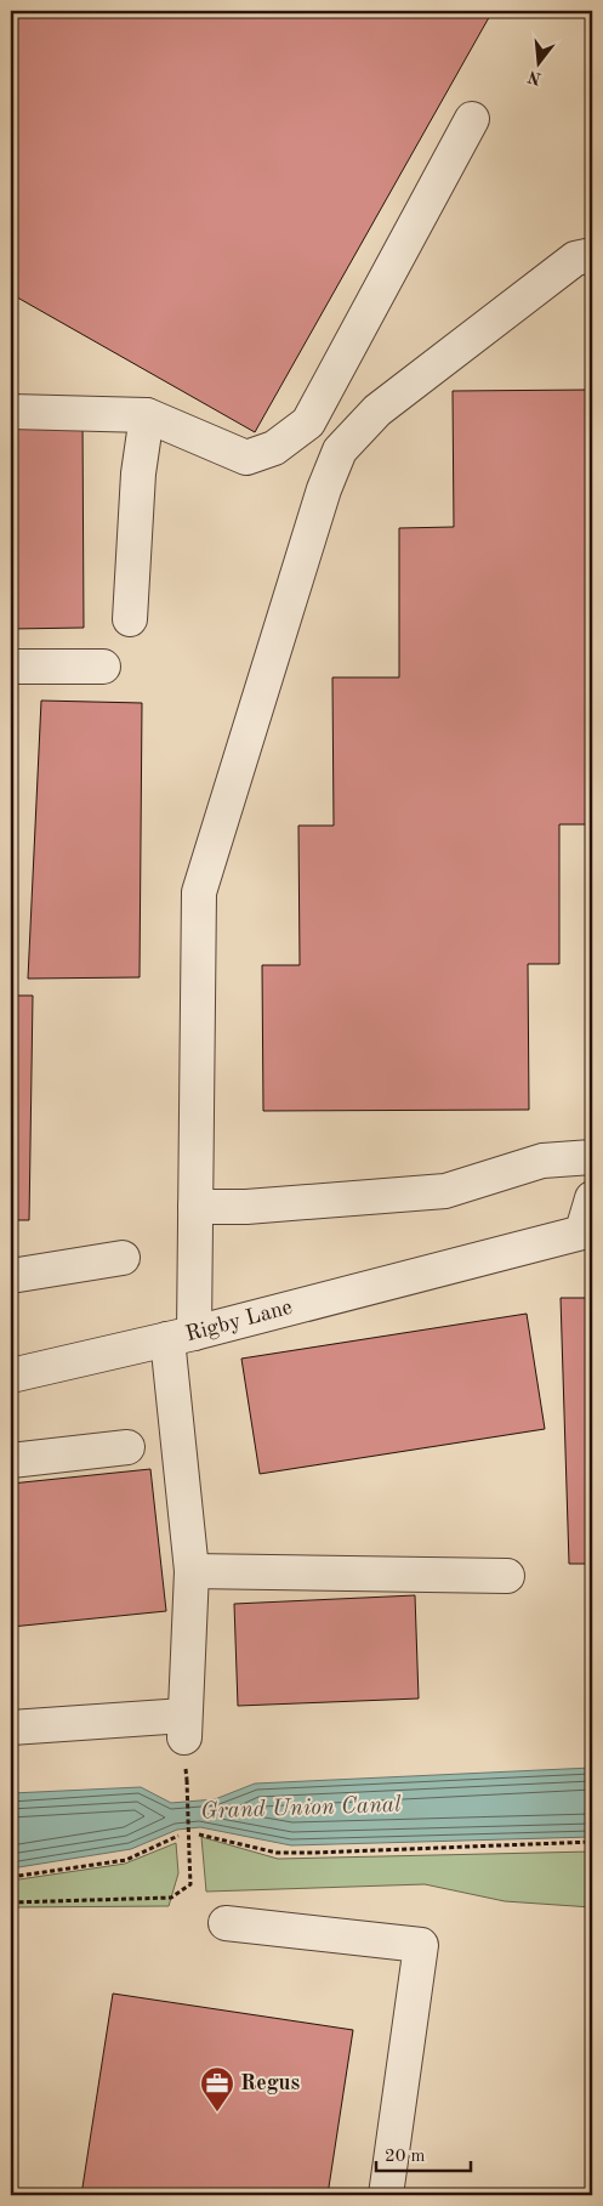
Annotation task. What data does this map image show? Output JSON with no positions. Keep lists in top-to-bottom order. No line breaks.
{"streets":{"street":["Rigby Lane"]},"water":["Grand Union Canal"],"places":{"office":["Regus"]},"scale_bar":"20 m","north":"bottom"}
